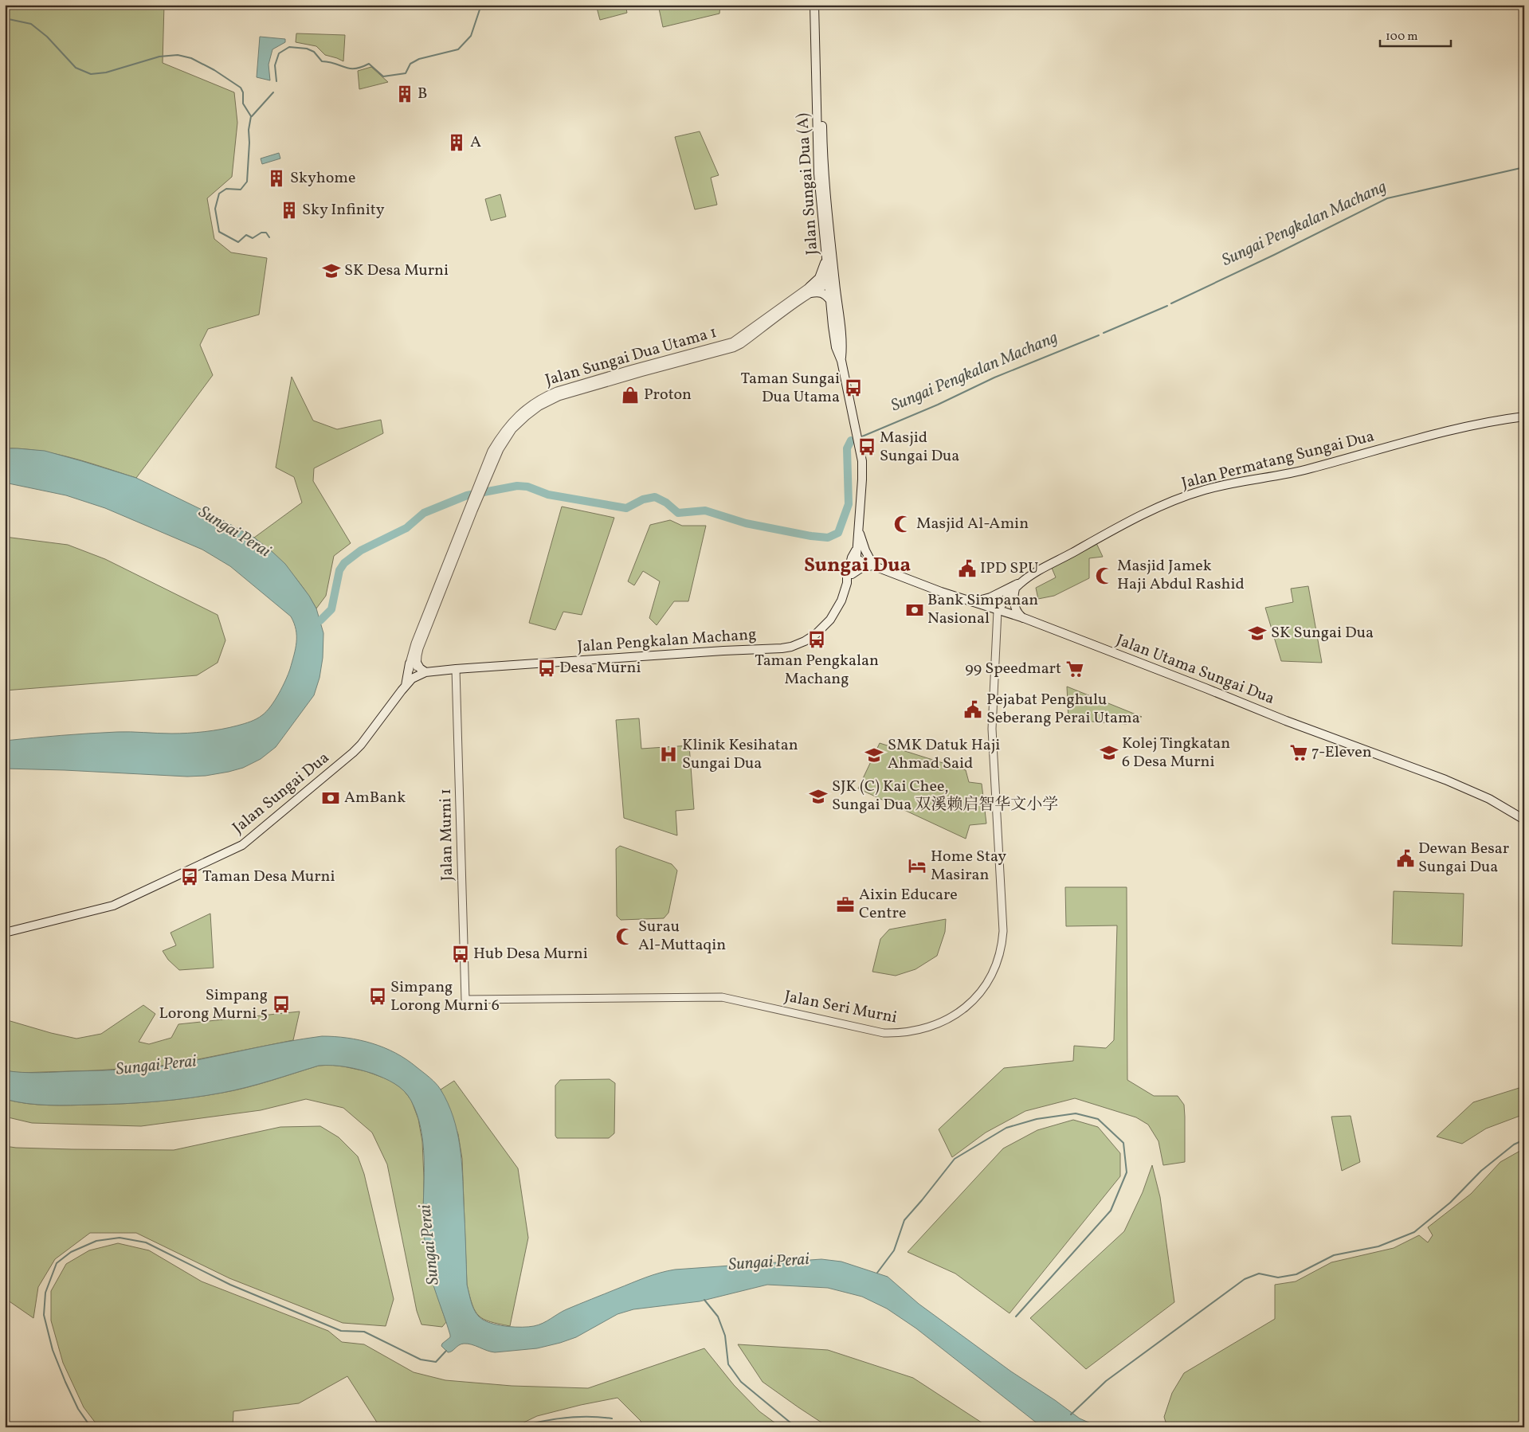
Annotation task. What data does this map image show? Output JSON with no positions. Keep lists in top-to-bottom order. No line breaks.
{"streets":{"main road":["Jalan Sungai Dua (A)","Jalan Permatang Sungai Dua","Jalan Pengkalan Machang","Jalan Utama Sungai Dua","Jalan Sungai Dua"],"street":["Jalan Sungai Dua Utama 1","Jalan Murni 1","Jalan Seri Murni"]},"crossings":[["Jalan Sungai Dua (A)","Jalan Sungai Dua Utama 1"],["Jalan Sungai Dua (A)","Jalan Pengkalan Machang"],["Jalan Sungai Dua (A)","Jalan Utama Sungai Dua"],["Jalan Sungai Dua Utama 1","Jalan Sungai Dua"],["Jalan Permatang Sungai Dua","Jalan Utama Sungai Dua"],["Jalan Permatang Sungai Dua","Jalan Seri Murni"],["Jalan Pengkalan Machang","Jalan Utama Sungai Dua"],["Jalan Pengkalan Machang","Jalan Murni 1"],["Jalan Utama Sungai Dua","Jalan Seri Murni"],["Jalan Murni 1","Jalan Seri Murni"]],"districts":["Sungai Dua"],"water":["Sungai Pengkalan Machang","Sungai Perai"],"places":{"building":["B","A","Skyhome","Sky Infinity"],"school or university":["SK Desa Murni","SK Sungai Dua","Kolej Tingkatan 6 Desa Murni","SMK Datuk Haji Ahmad Said","SJK (C) Kai Chee, Sungai Dua 双溪赖启智华文小学"],"bus stop":["Taman Sungai Dua Utama","Masjid Sungai Dua","Taman Pengkalan Machang","Desa Murni","Taman Desa Murni","Hub Desa Murni","Simpang Lorong Murni 6","Simpang Lorong Murni 5"],"shop":["Proton"],"mosque":["Masjid Al-Amin","Masjid Jamek Haji Abdul Rashid","Surau Al-Muttaqin"],"public building":["IPD SPU","Pejabat Penghulu Seberang Perai Utama","Dewan Besar Sungai Dua"],"bank":["Bank Simpanan Nasional","AmBank"],"supermarket":["99 Speedmart","7-Eleven"],"hospital":["Klinik Kesihatan Sungai Dua"],"hotel":["Home Stay Masiran"],"office":["Aixin Educare Centre"]},"scale_bar":"100 m"}
